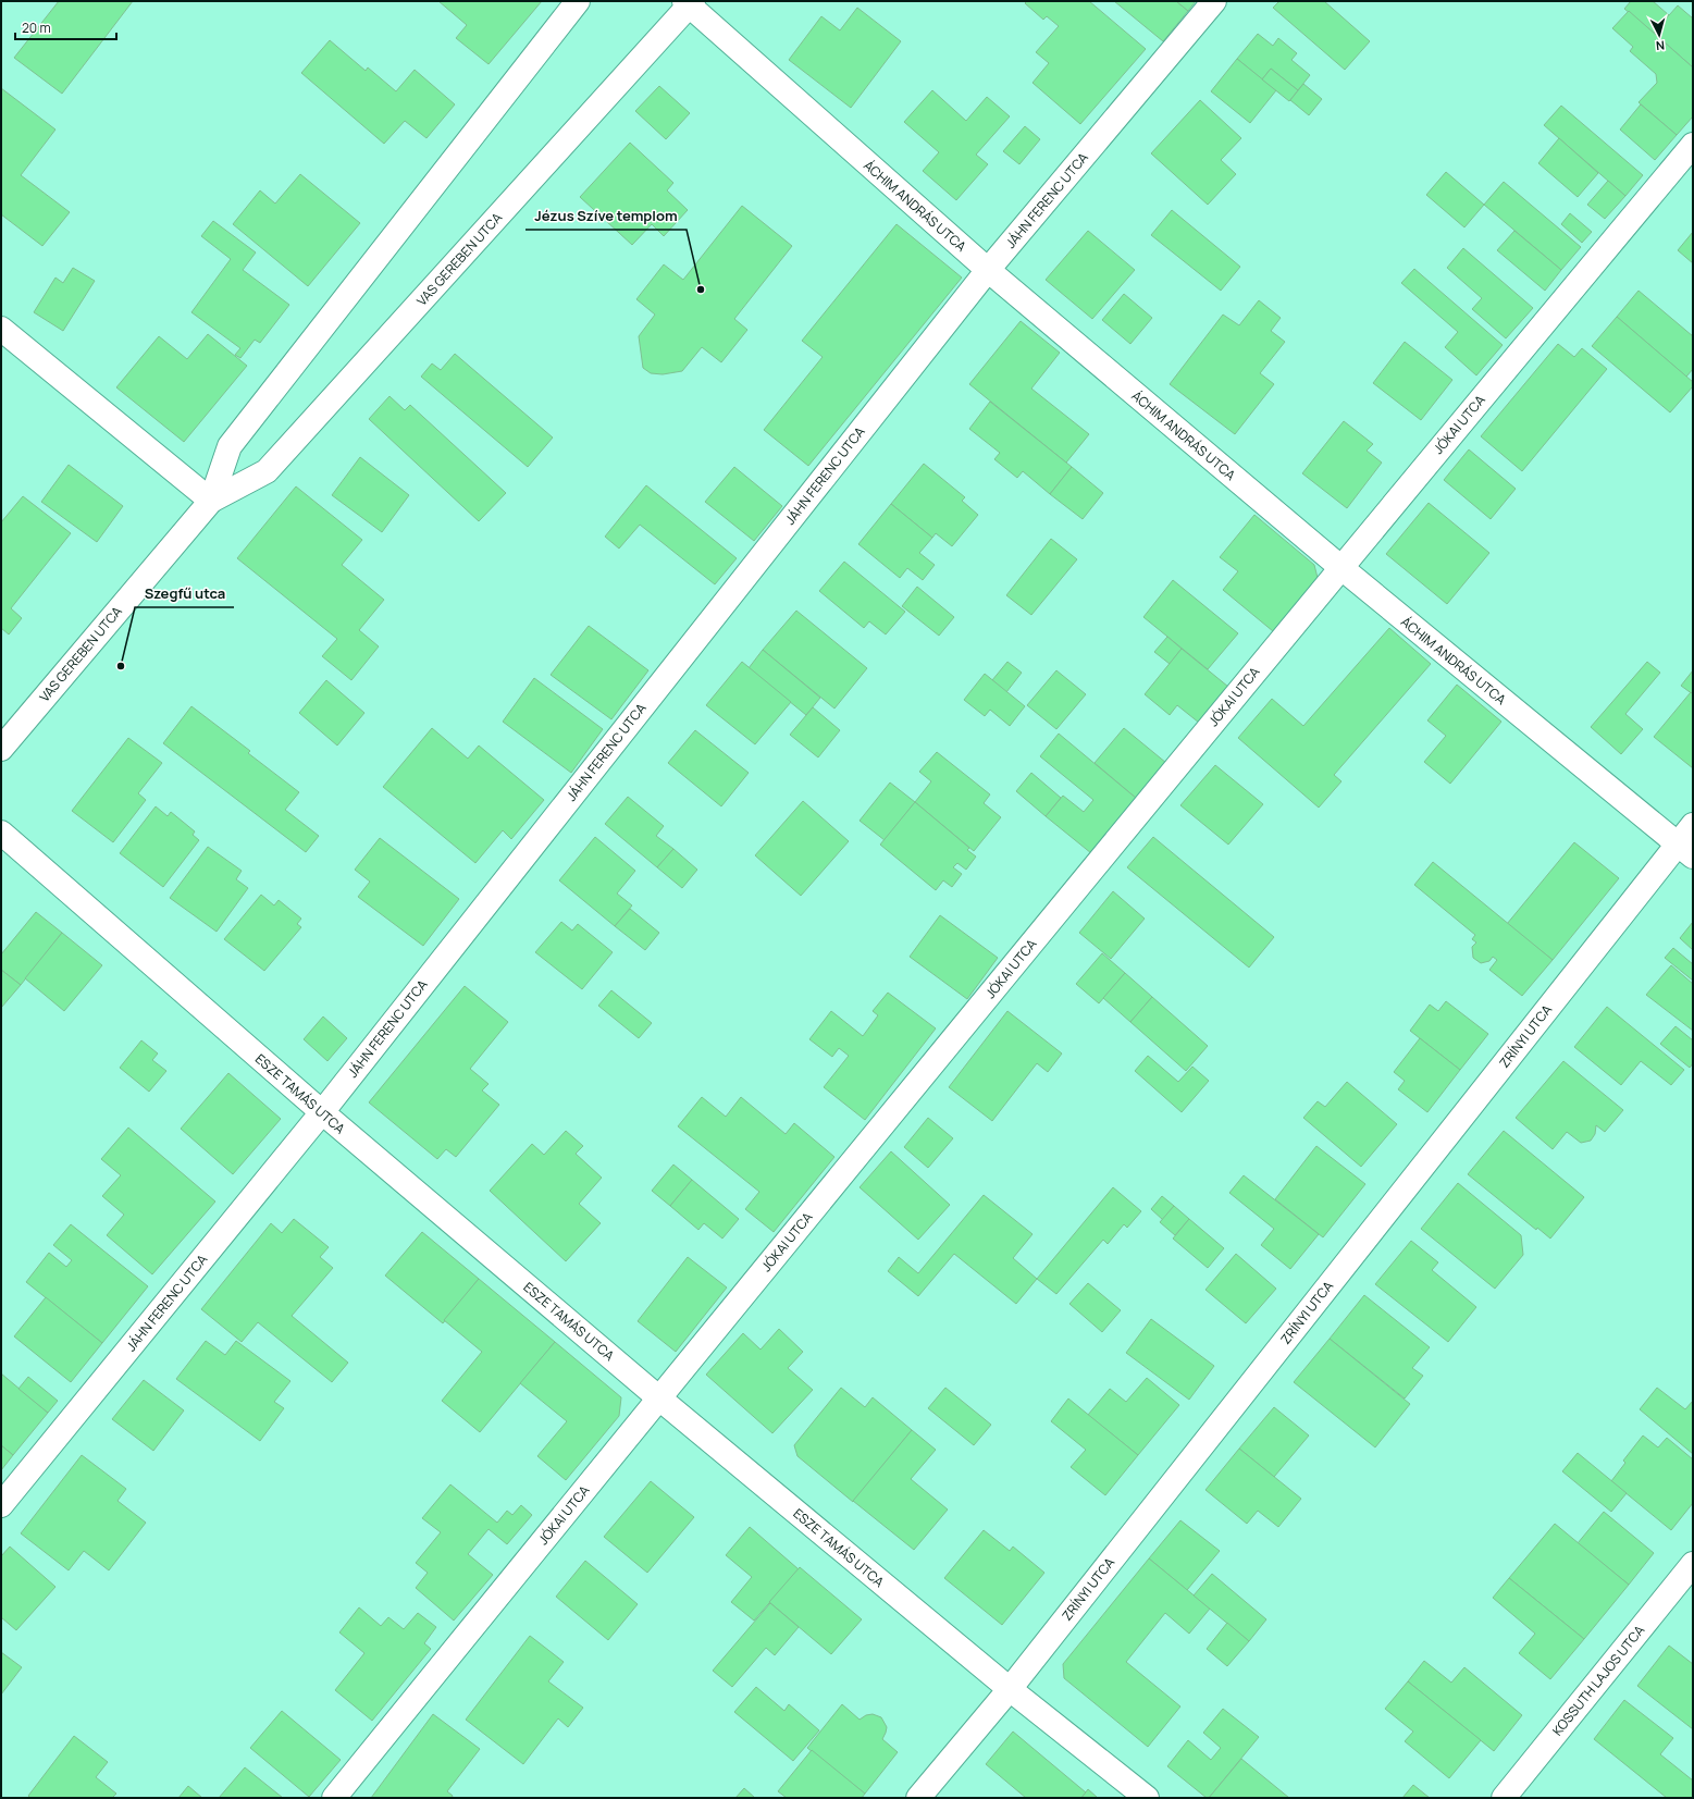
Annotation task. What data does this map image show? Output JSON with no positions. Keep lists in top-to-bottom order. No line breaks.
{"streets":{"street":["JÁHN FERENC UTCA","ÁCHIM ANDRÁS UTCA","VAS GEREBEN UTCA","JÓKAI UTCA","ZRÍNYI UTCA","ESZE TAMÁS UTCA","KOSSUTH LAJOS UTCA"]},"crossings":[["JÁHN FERENC UTCA","ÁCHIM ANDRÁS UTCA"],["JÁHN FERENC UTCA","ESZE TAMÁS UTCA"],["ÁCHIM ANDRÁS UTCA","VAS GEREBEN UTCA"],["ÁCHIM ANDRÁS UTCA","JÓKAI UTCA"],["ÁCHIM ANDRÁS UTCA","ZRÍNYI UTCA"],["JÓKAI UTCA","ESZE TAMÁS UTCA"],["ZRÍNYI UTCA","ESZE TAMÁS UTCA"]],"places":["Jézus Szíve templom","Szegfű utca"],"scale_bar":"20 m","north":"bottom"}
